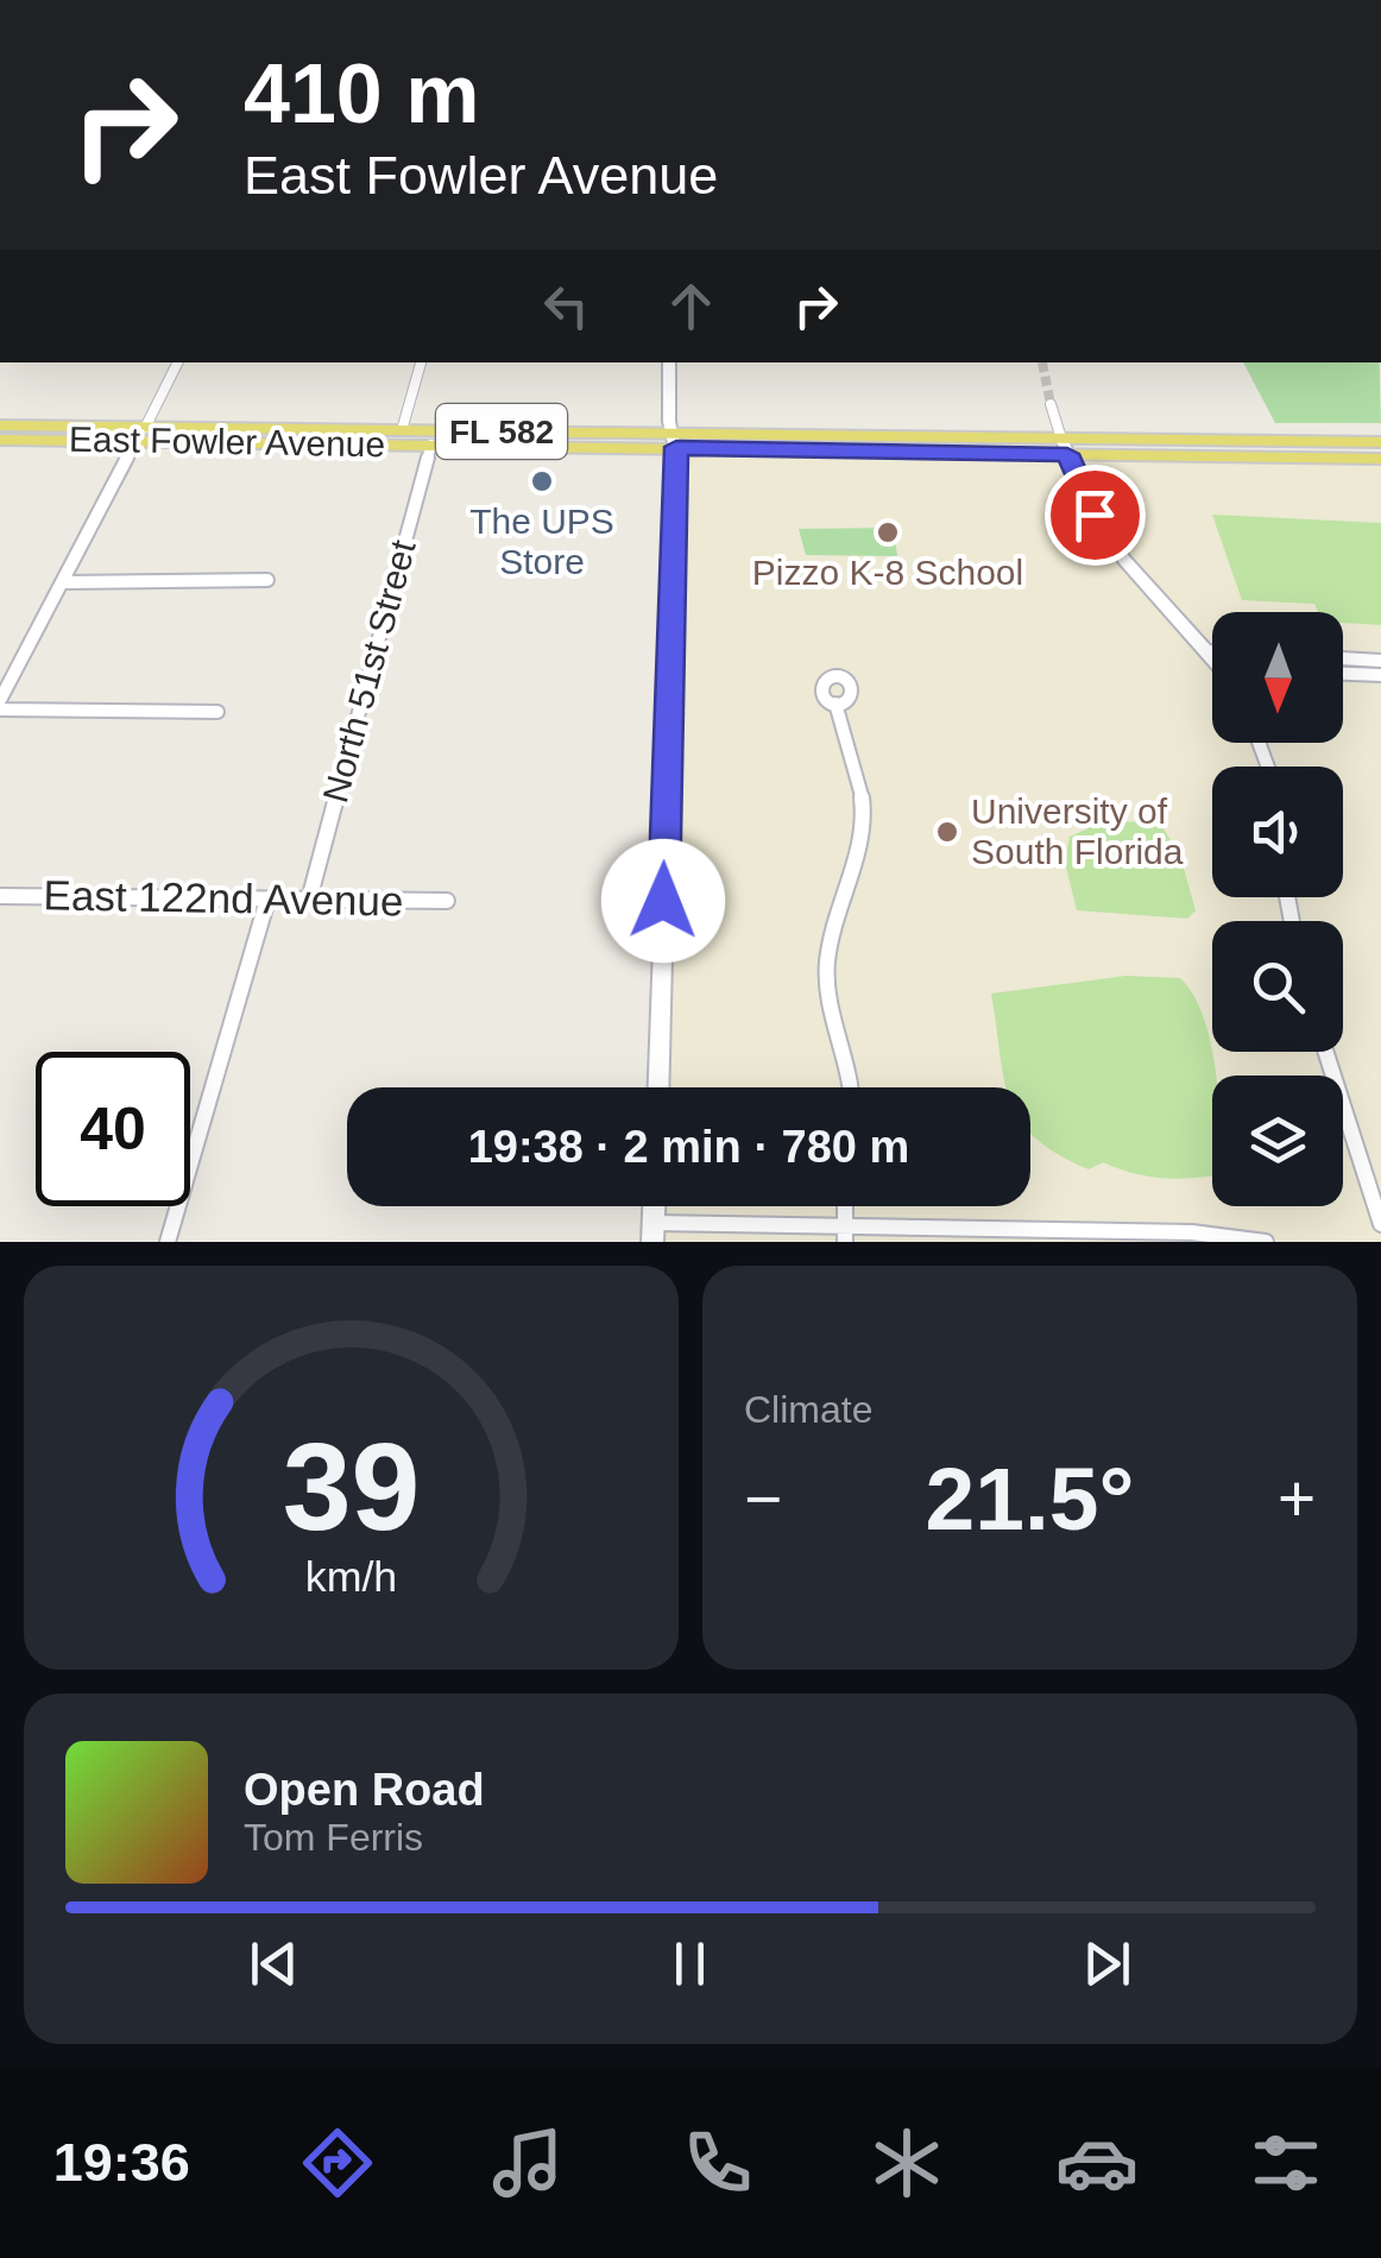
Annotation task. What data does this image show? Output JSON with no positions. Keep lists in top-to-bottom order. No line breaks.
{"streets":{"main road":["FL 582","East Fowler Avenue"],"street":["North 51st Street","East 122nd Avenue"]},"crossings":[["East Fowler Avenue","North 51st Street"],["North 51st Street","East 122nd Avenue"]],"places":["The UPS Store","Pizzo K-8 School","University of South Florida"],"north":"bottom","page":{"turn":["410 m","East Fowler Avenue"],"limit":"40","trip":"19:38 · 2 min · 780 m","tile":"Climate","heat":["−","21.5°","+"],"song":["Open Road","Tom Ferris"],"tabs":"19:36","gauge":["39","km/h"]}}
